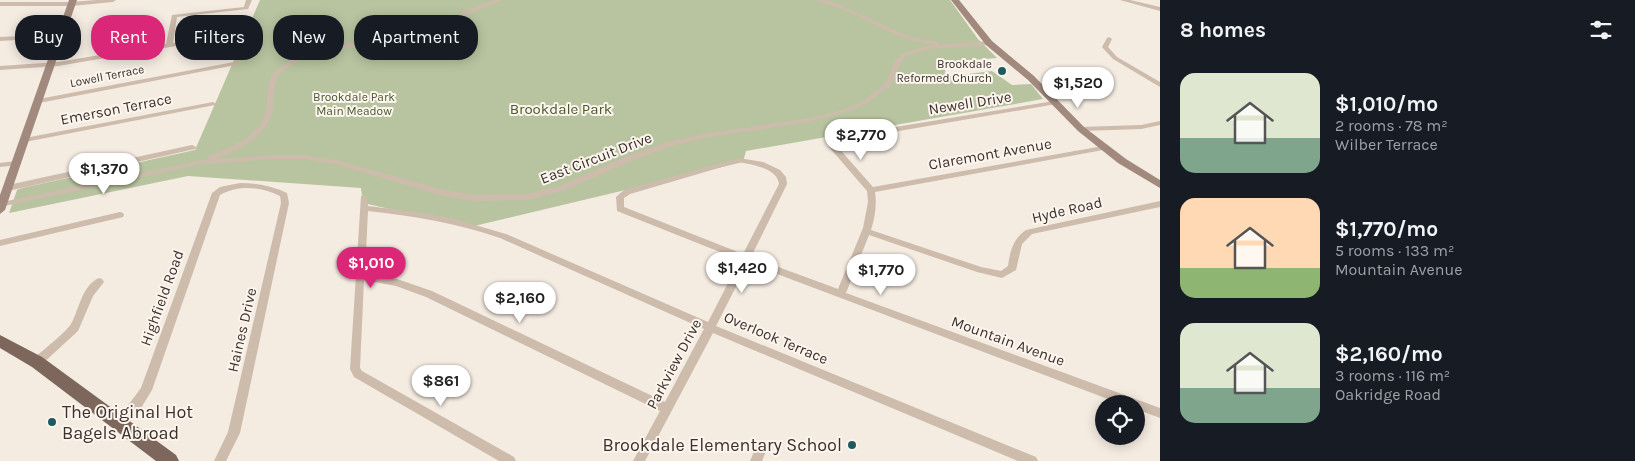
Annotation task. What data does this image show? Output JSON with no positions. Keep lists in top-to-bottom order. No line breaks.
{"streets":{"street":["Lowell Terrace","Newell Drive","Emerson Terrace","Claremont Avenue","East Circuit Drive","Hyde Road","Highfield Road","Haines Drive","Overlook Terrace","Mountain Avenue","Parkview Drive"]},"crossings":[["Newell Drive","Claremont Avenue"],["Highfield Road","Haines Drive"],["Overlook Terrace","Parkview Drive"],["Mountain Avenue","Parkview Drive"]],"parks":["Brookdale Park Main Meadow","Brookdale Park"],"places":["Brookdale Reformed Church","The Original Hot Bagels Abroad","Brookdale Elementary School"],"page":{"heading":"8 homes","chip":["Buy","Rent","Filters","New","Apartment"],"list":[{"name":"$1,010/mo","note":"2 rooms · 78 m² · Wilber Terrace"},{"name":"$1,770/mo","note":"5 rooms · 133 m² · Mountain Avenue"},{"name":"$2,160/mo","note":"3 rooms · 116 m² · Oakridge Road"}],"price":["$1,520","$2,770","$1,370","$1,010","$1,420","$1,770","$2,160","$861"]}}
